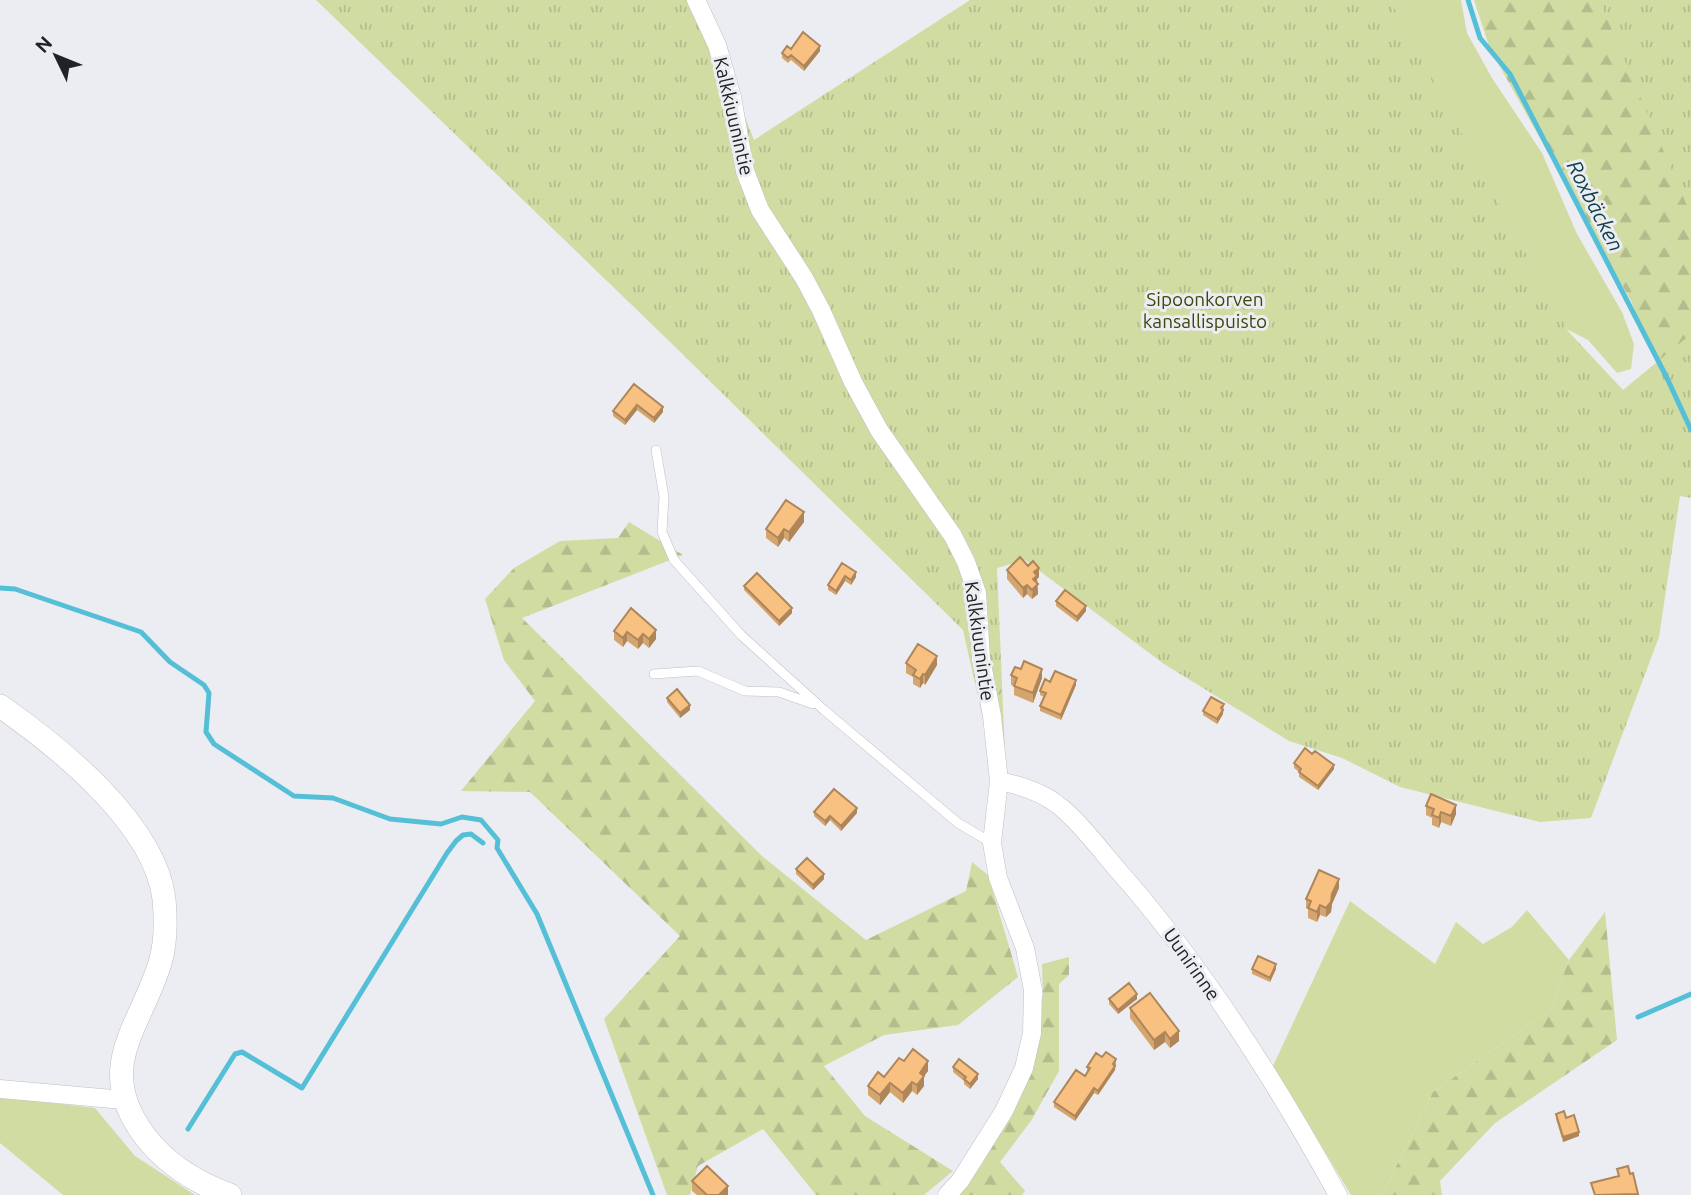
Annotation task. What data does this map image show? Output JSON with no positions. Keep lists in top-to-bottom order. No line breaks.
{"streets":{"street":["Kalkkiuunintie","Uunirinne"]},"crossings":[["Kalkkiuunintie","Uunirinne"]],"water":["Roxbäcken"],"parks":["Sipoonkorven kansallispuisto"],"north":"top left"}
